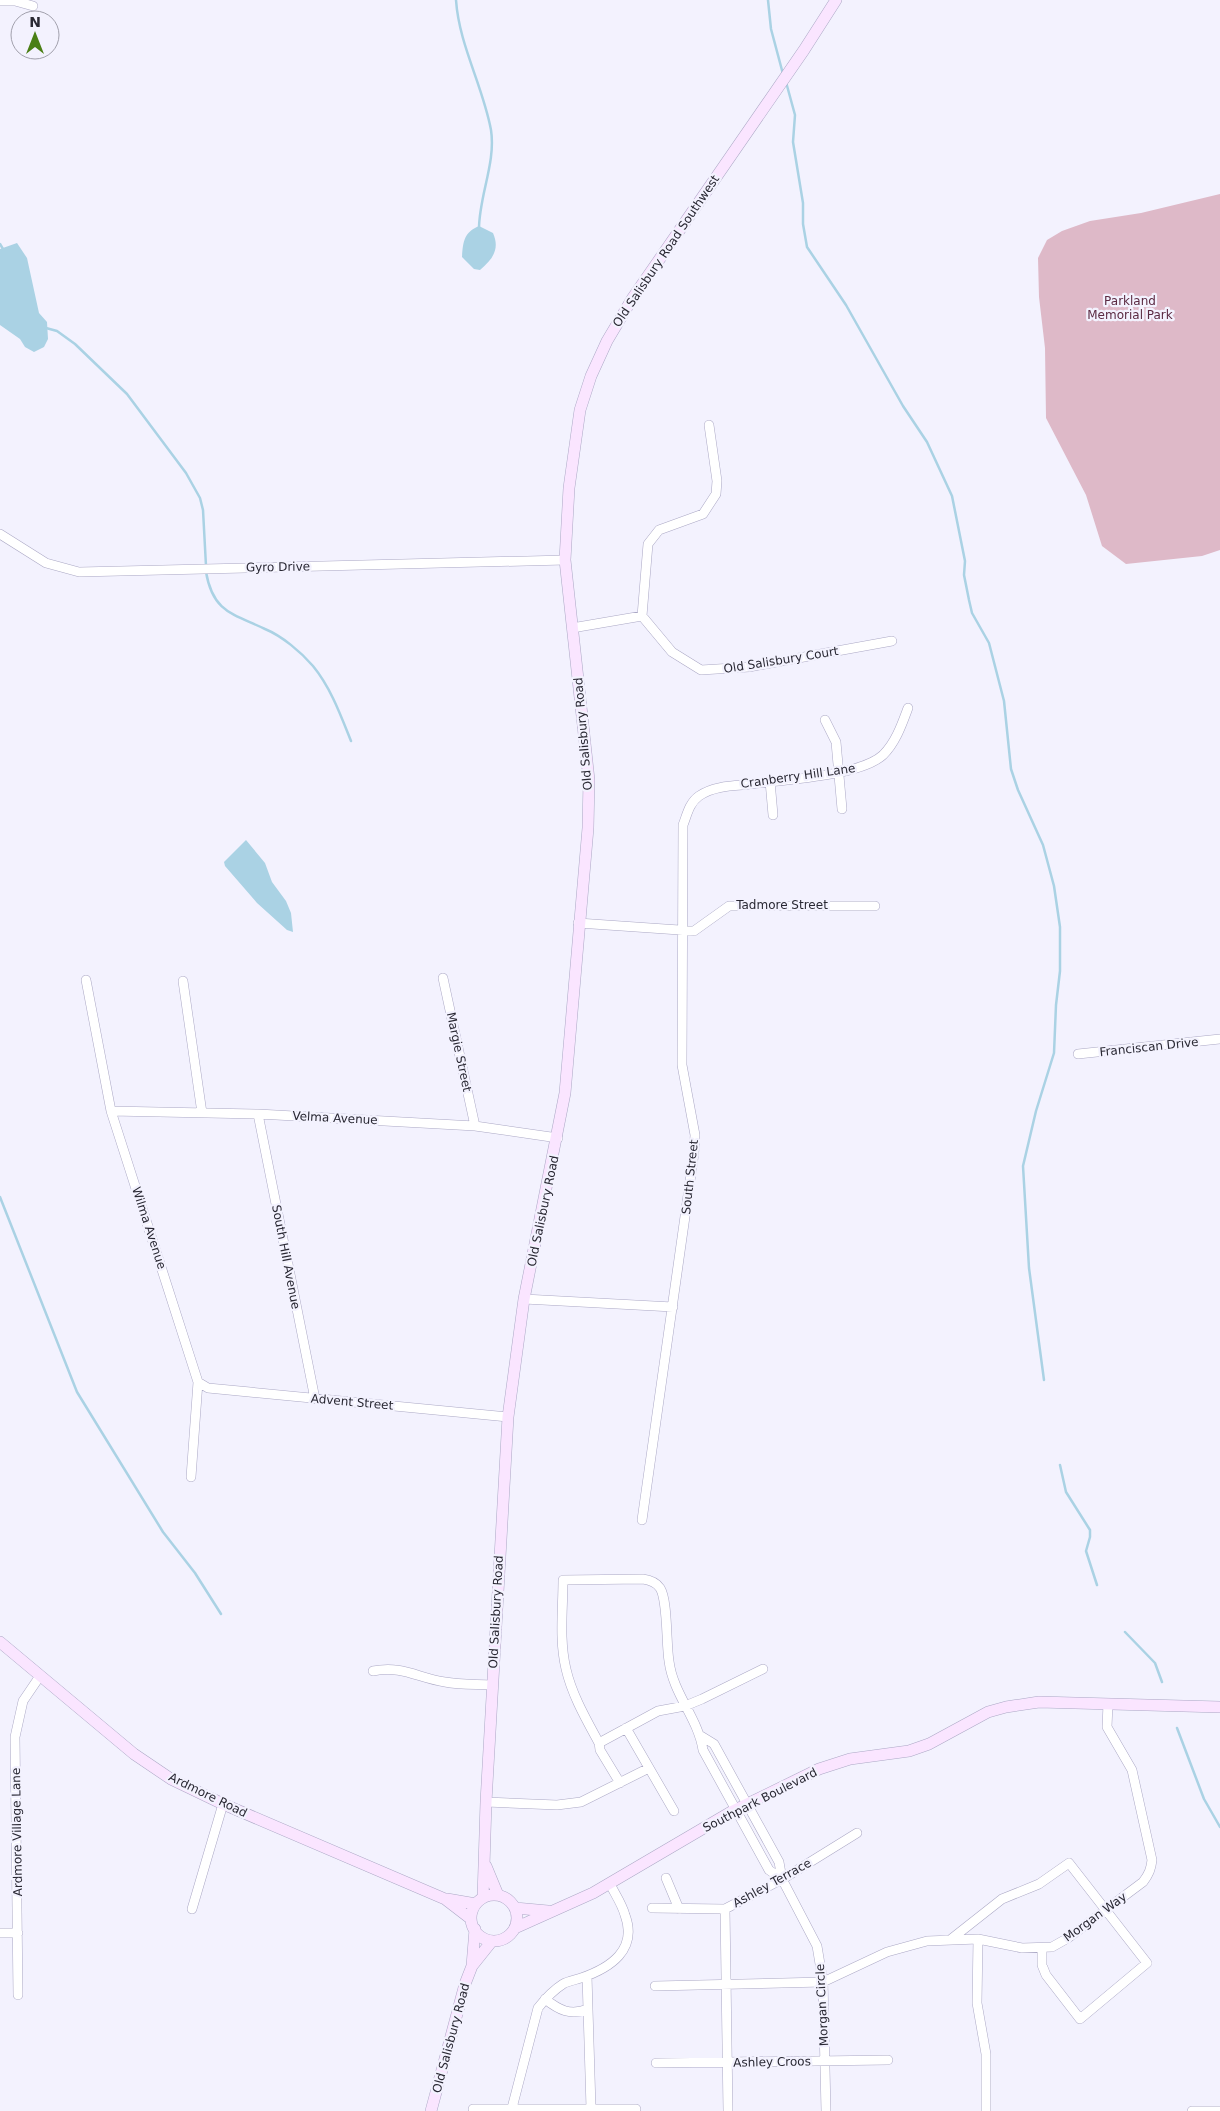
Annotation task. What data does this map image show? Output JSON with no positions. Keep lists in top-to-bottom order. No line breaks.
{"streets":{"main road":["Old Salisbury Road Southwest","Old Salisbury Road","Ardmore Road","Southpark Boulevard"],"street":["Gyro Drive","Old Salisbury Court","Cranberry Hill Lane","Tadmore Street","Franciscan Drive","Margie Street","Velma Avenue","South Street","Wilma Avenue","South Hill Avenue","Advent Street","Ardmore Village Lane","Ashley Terrace","Morgan Way","Morgan Circle","Ashley Croos"]},"crossings":[["Old Salisbury Road Southwest","Gyro Drive"],["Old Salisbury Road Southwest","Old Salisbury Road"],["Gyro Drive","Old Salisbury Road"],["Old Salisbury Road","Tadmore Street"],["Old Salisbury Road","Velma Avenue"],["Old Salisbury Road","Advent Street"],["Old Salisbury Road","Ardmore Road"],["Old Salisbury Road","Southpark Boulevard"],["Cranberry Hill Lane","South Street"],["Tadmore Street","South Street"],["Margie Street","Velma Avenue"],["Velma Avenue","Wilma Avenue"],["Velma Avenue","South Hill Avenue"],["Wilma Avenue","Advent Street"],["South Hill Avenue","Advent Street"],["Ardmore Road","Southpark Boulevard"],["Ardmore Road","Ardmore Village Lane"],["Southpark Boulevard","Morgan Way"],["Southpark Boulevard","Morgan Circle"],["Ashley Terrace","Morgan Circle"],["Morgan Way","Morgan Circle"],["Morgan Circle","Ashley Croos"]],"parks":["Parkland Memorial Park"],"north":"top"}
